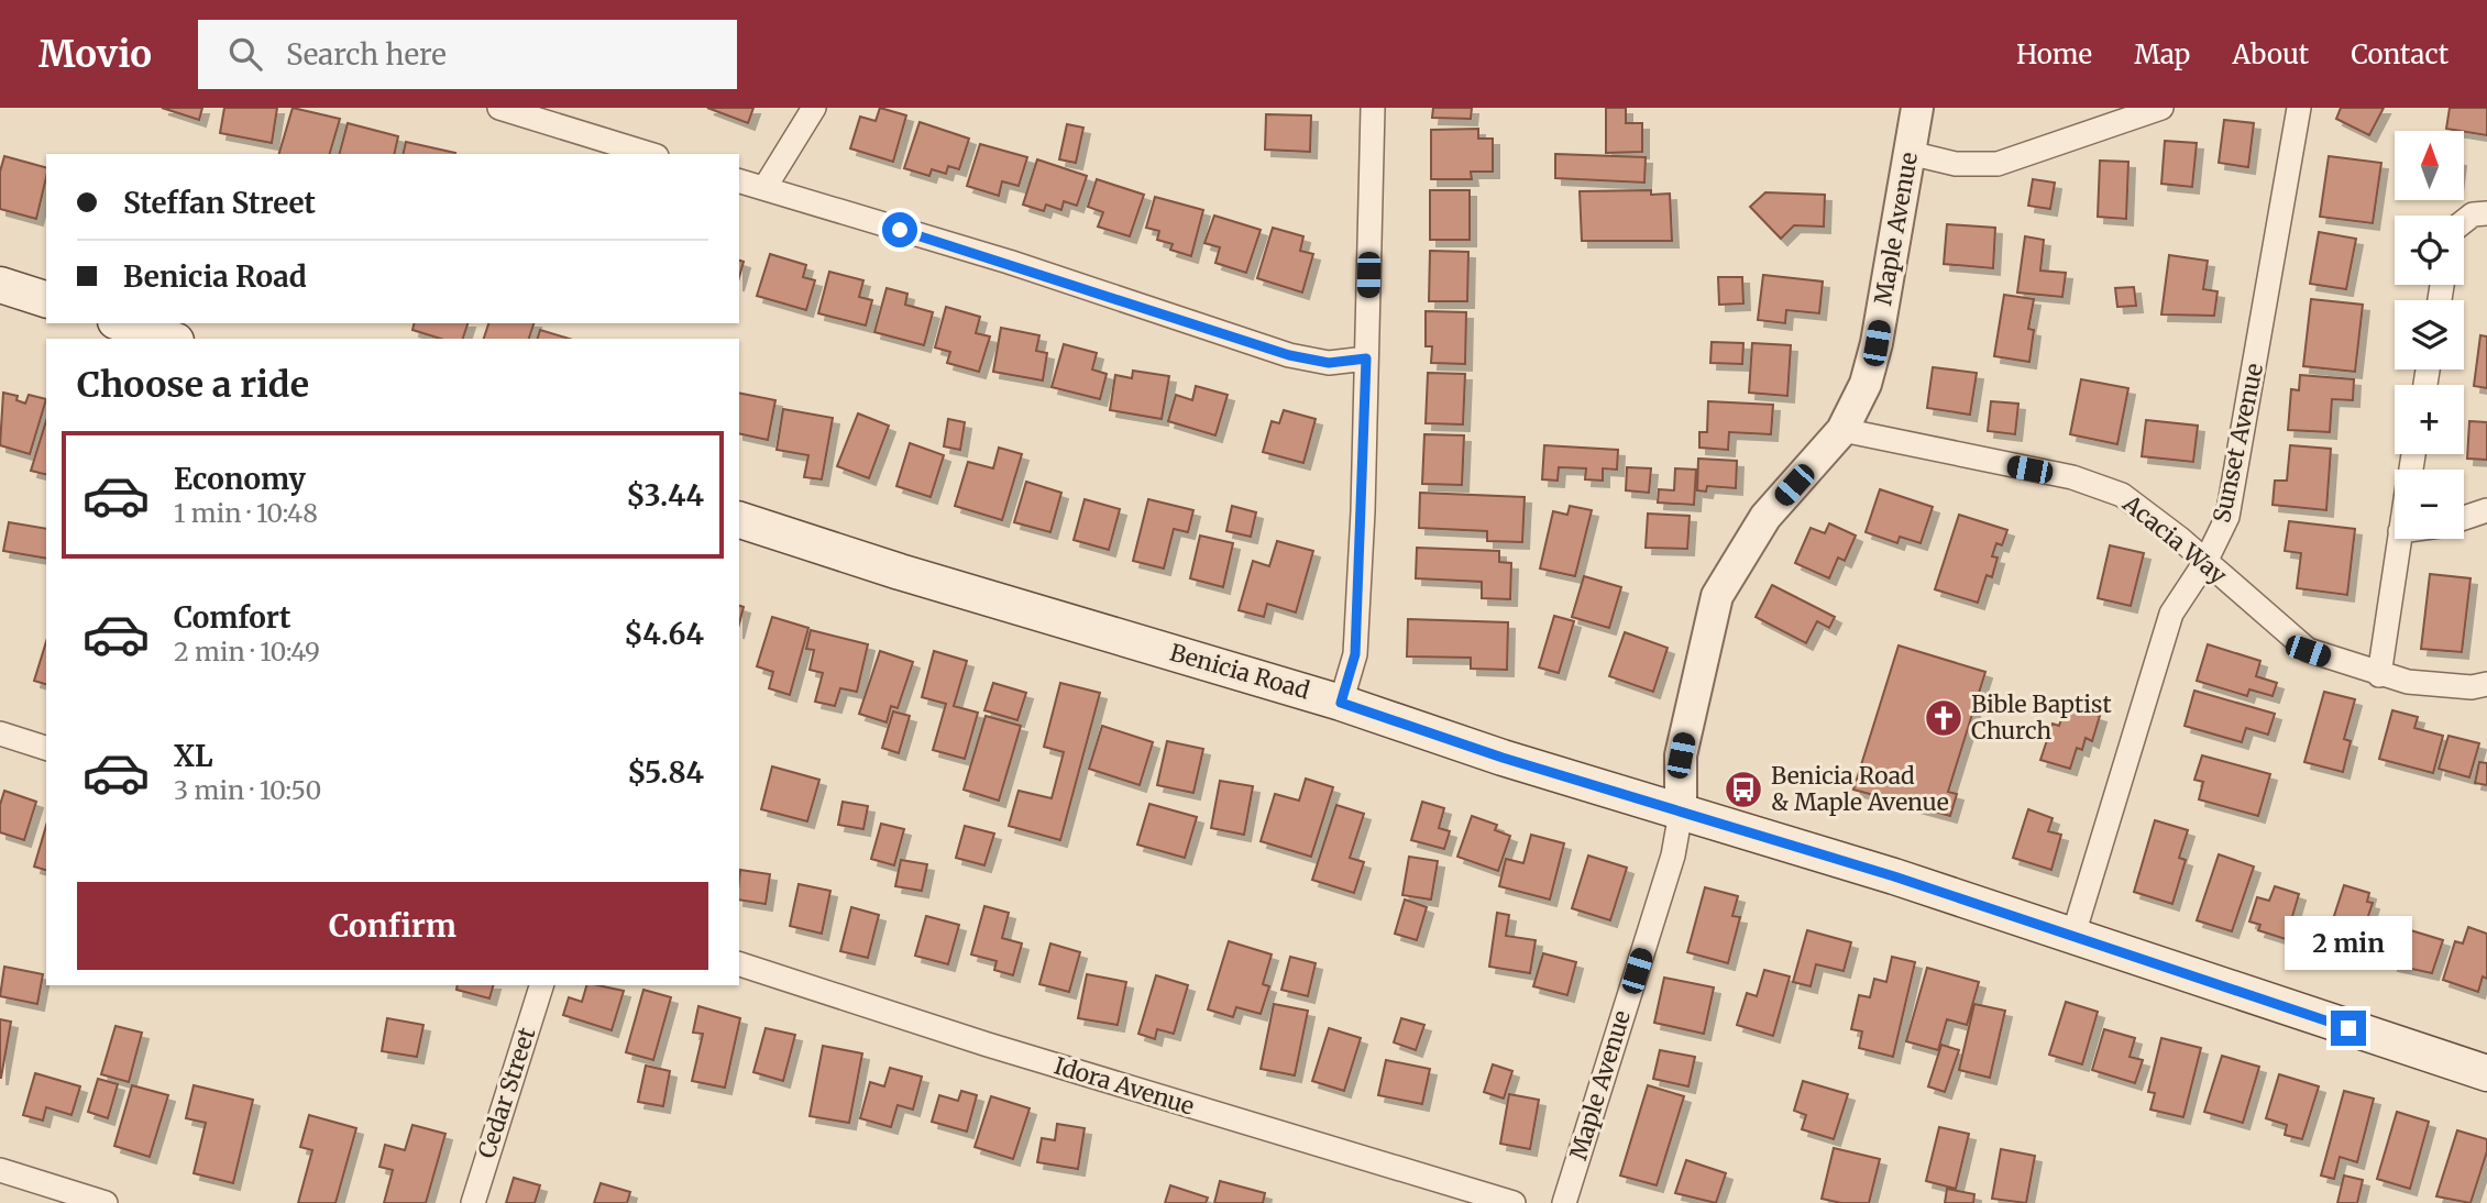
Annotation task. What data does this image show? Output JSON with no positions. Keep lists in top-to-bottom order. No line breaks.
{"streets":{"main road":["Benicia Road"],"street":["Maple Avenue","Sunset Avenue","Acacia Way","Idora Avenue","Cedar Street"]},"crossings":[["Maple Avenue","Acacia Way"],["Maple Avenue","Benicia Road"],["Sunset Avenue","Acacia Way"],["Sunset Avenue","Benicia Road"]],"places":{"church":["Bible Baptist Church"],"bus stop":["Benicia Road & Maple Avenue"]},"north":"top","page":{"header":"Movio","search":"Search here","nav":["Home","Map","About","Contact"],"map_buttons":["+","−"],"banner":["Steffan Street","Benicia Road"],"heading":"Choose a ride","list":[{"name":"Economy","note":"1 min · 10:48","value":"$3.44"},{"name":"Comfort","note":"2 min · 10:49","value":"$4.64"},{"name":"XL","note":"3 min · 10:50","value":"$5.84"}],"buttons":"Confirm","bubble":"2 min"}}
